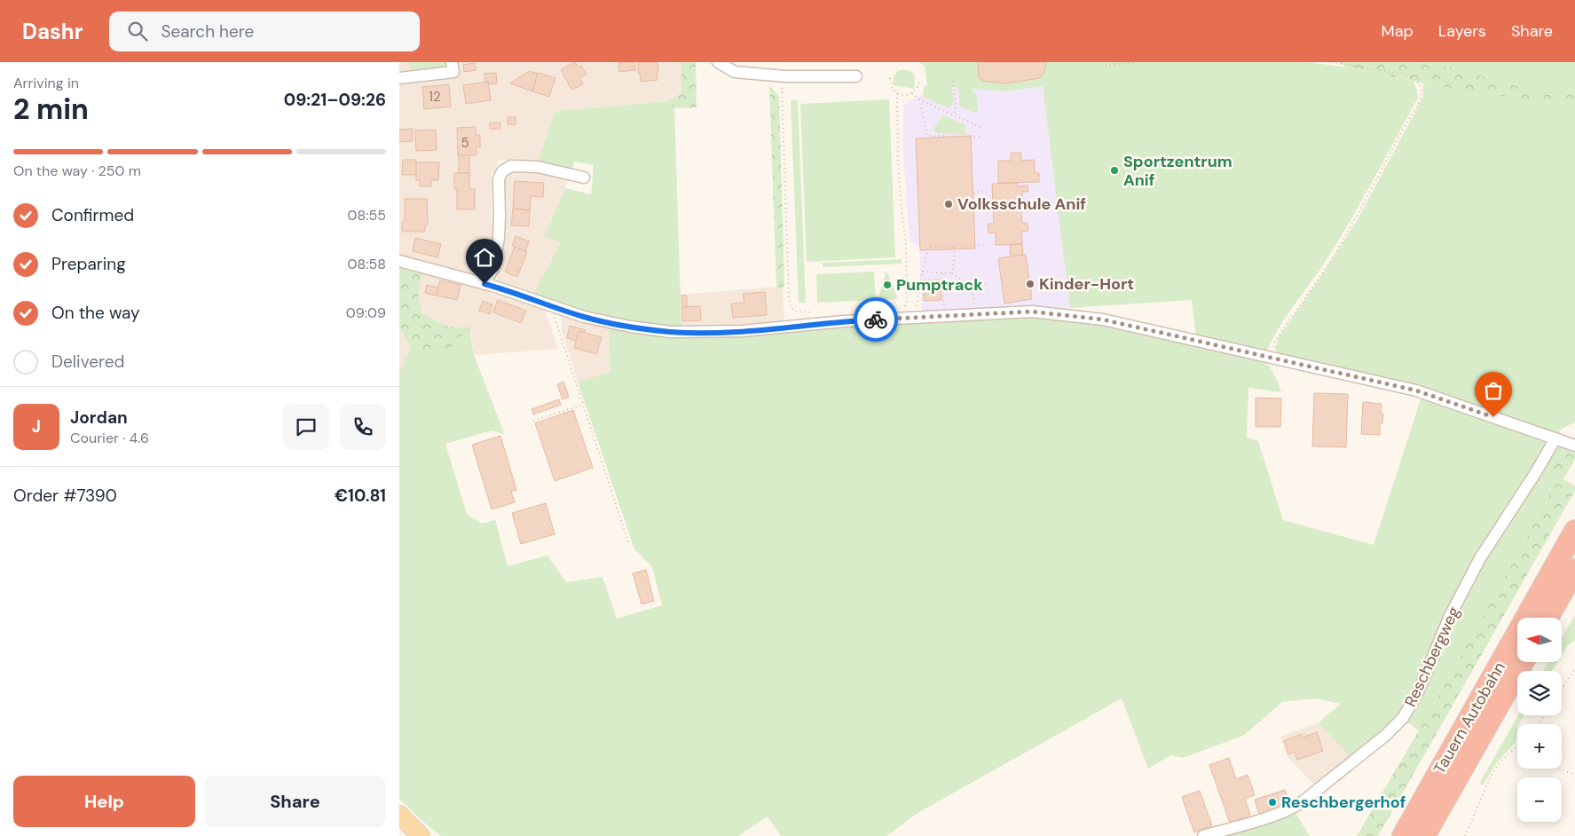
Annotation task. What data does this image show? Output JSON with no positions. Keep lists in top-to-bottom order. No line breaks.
{"streets":{"highway":["Tauern Autobahn"],"street":["Reschbergweg"]},"places":["Sportzentrum Anif","Volksschule Anif","Kinder-Hort","Pumptrack","Reschbergerhof"],"house_numbers":["12","5"],"north":"left","page":{"header":"Dashr","search":"Search here","nav":["Map","Layers","Share"],"heading":["2 min","Arriving in","09:21–09:26"],"panel":["Jordan","Courier · 4.6","Order #7390","€10.81"],"bar":"On the way · 250 m","list":[["Confirmed","08:55"],["Preparing","08:58"],["On the way","09:09"],"Delivered"],"round":"J","map_buttons":["+","−"],"buttons":["Help","Share"]}}
